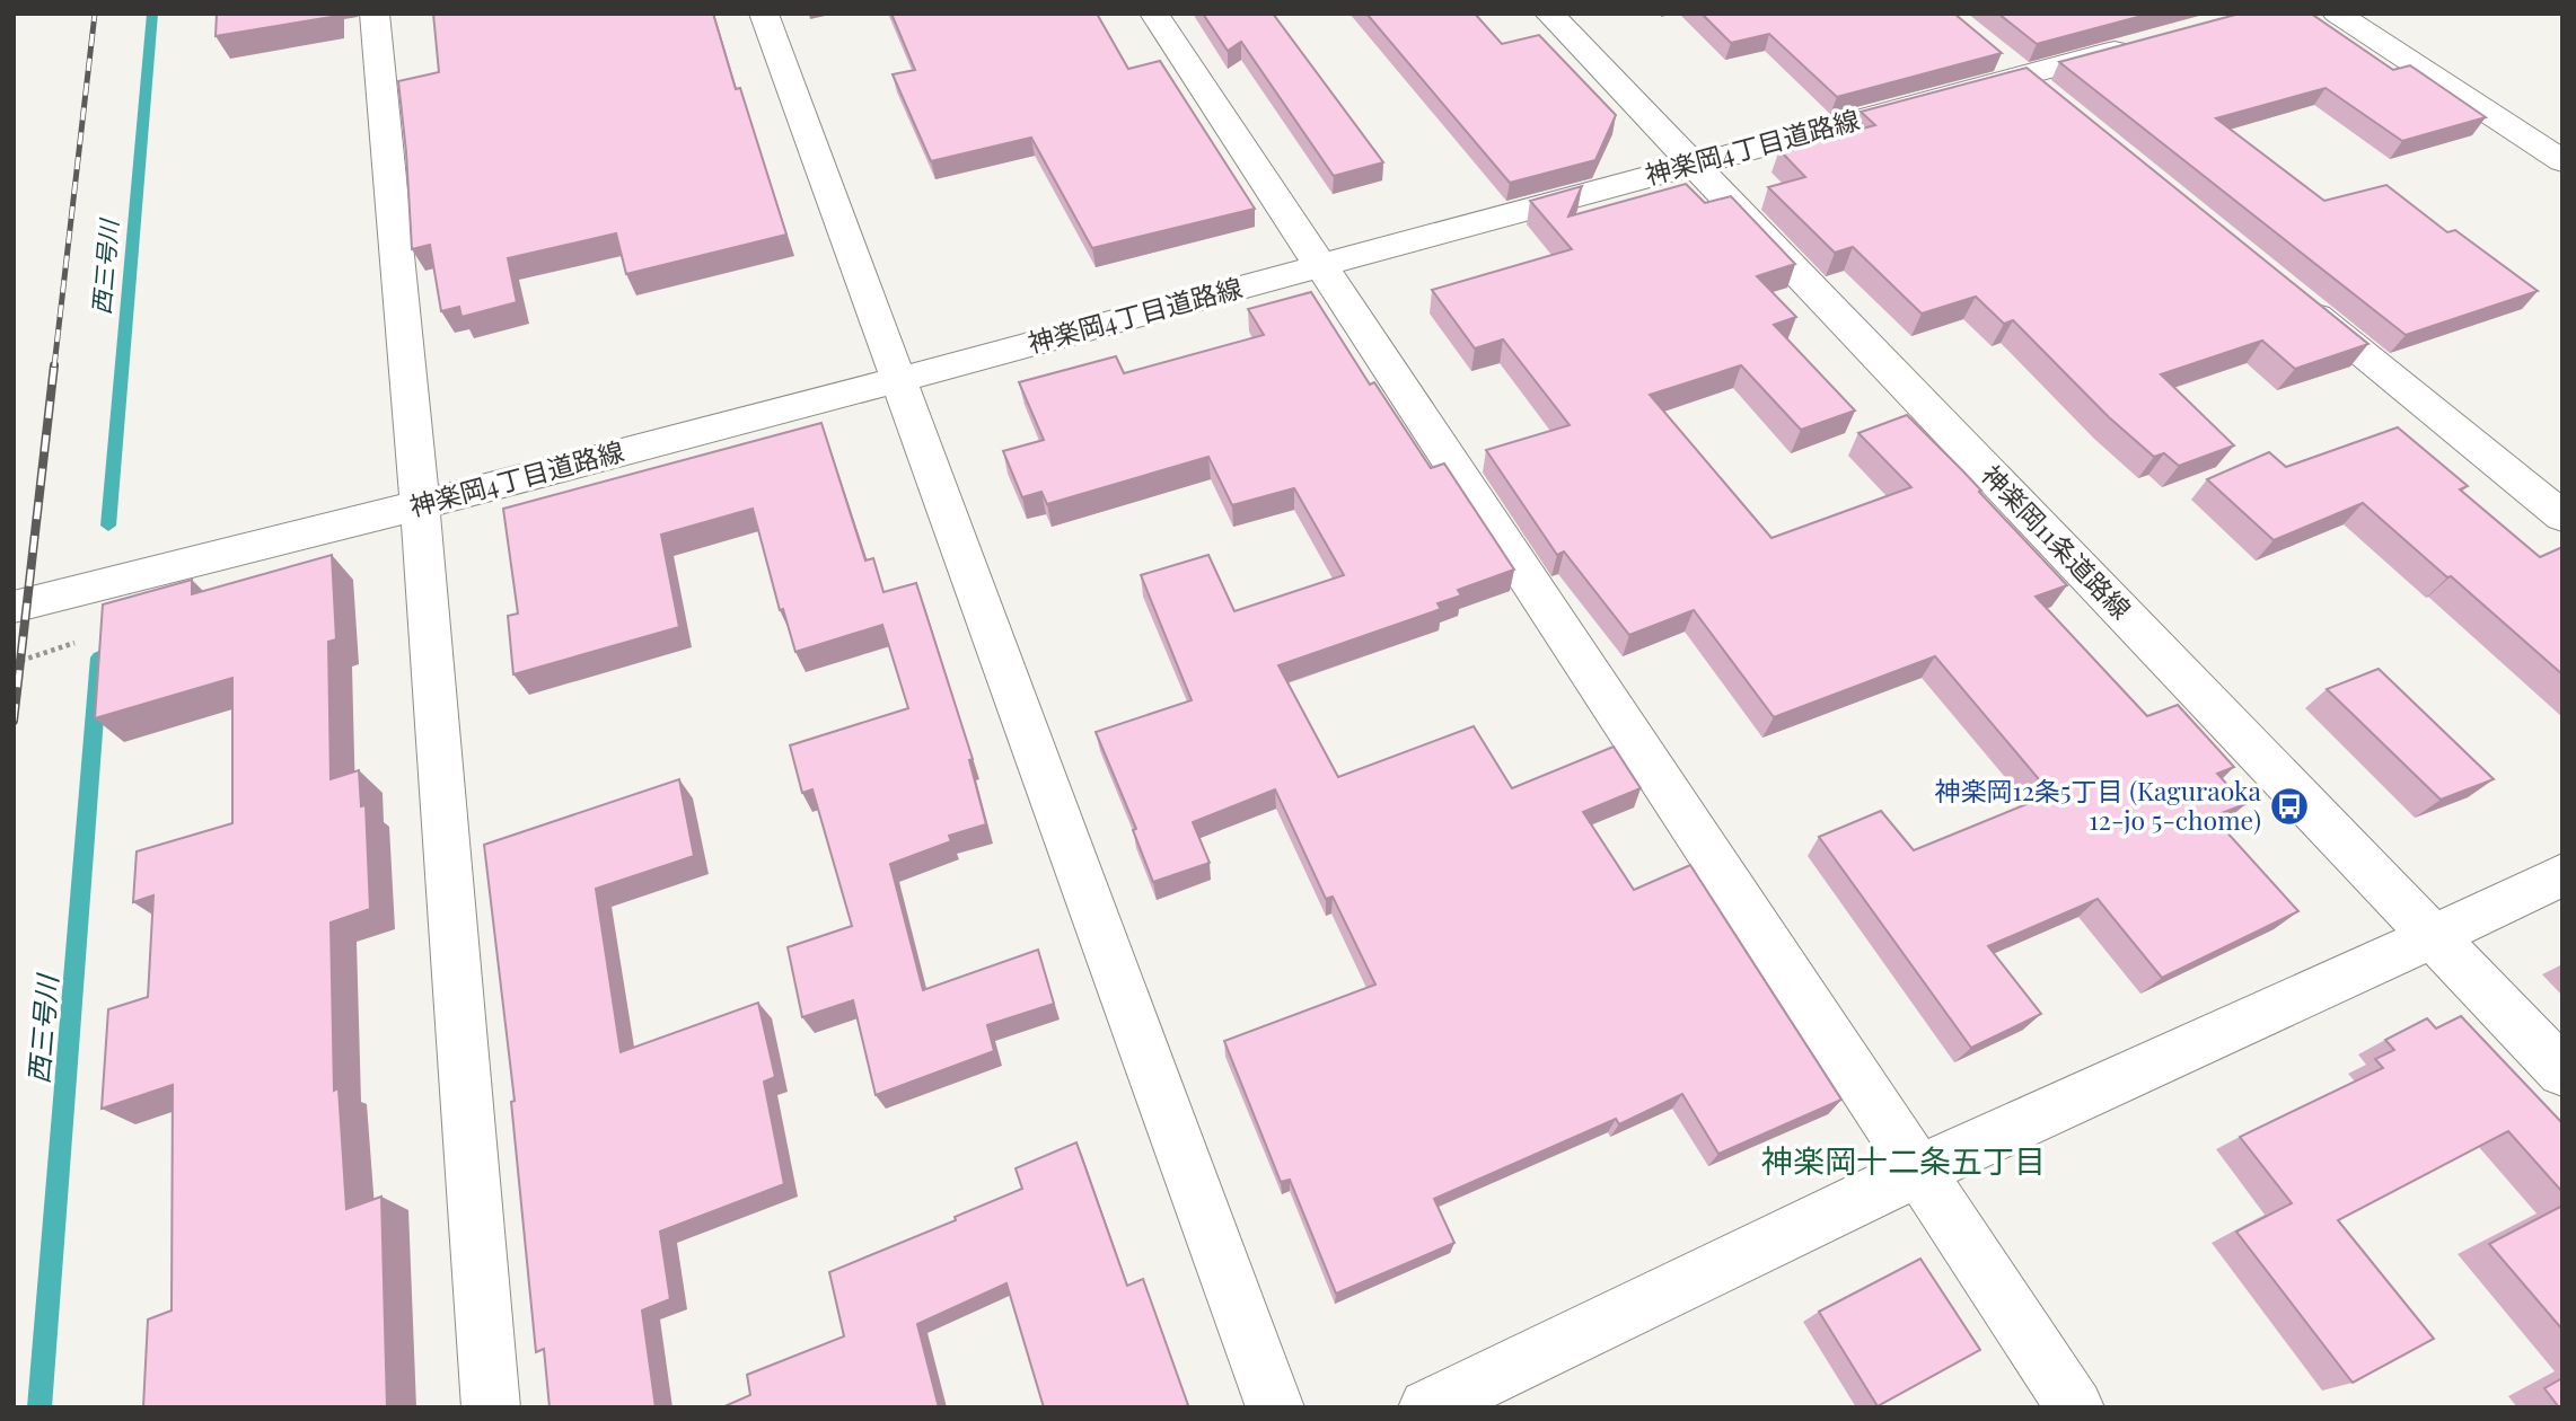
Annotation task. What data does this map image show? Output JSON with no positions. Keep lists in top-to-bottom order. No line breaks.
{"streets":{"street":["神楽岡4丁目道路線","神楽岡11条道路線"]},"crossings":[["神楽岡4丁目道路線","神楽岡11条道路線"]],"districts":["神楽岡十二条五丁目"],"water":["西三号川"],"places":{"bus stop":["神楽岡12条5丁目 (Kaguraoka 12-jo 5-chome)"]}}
